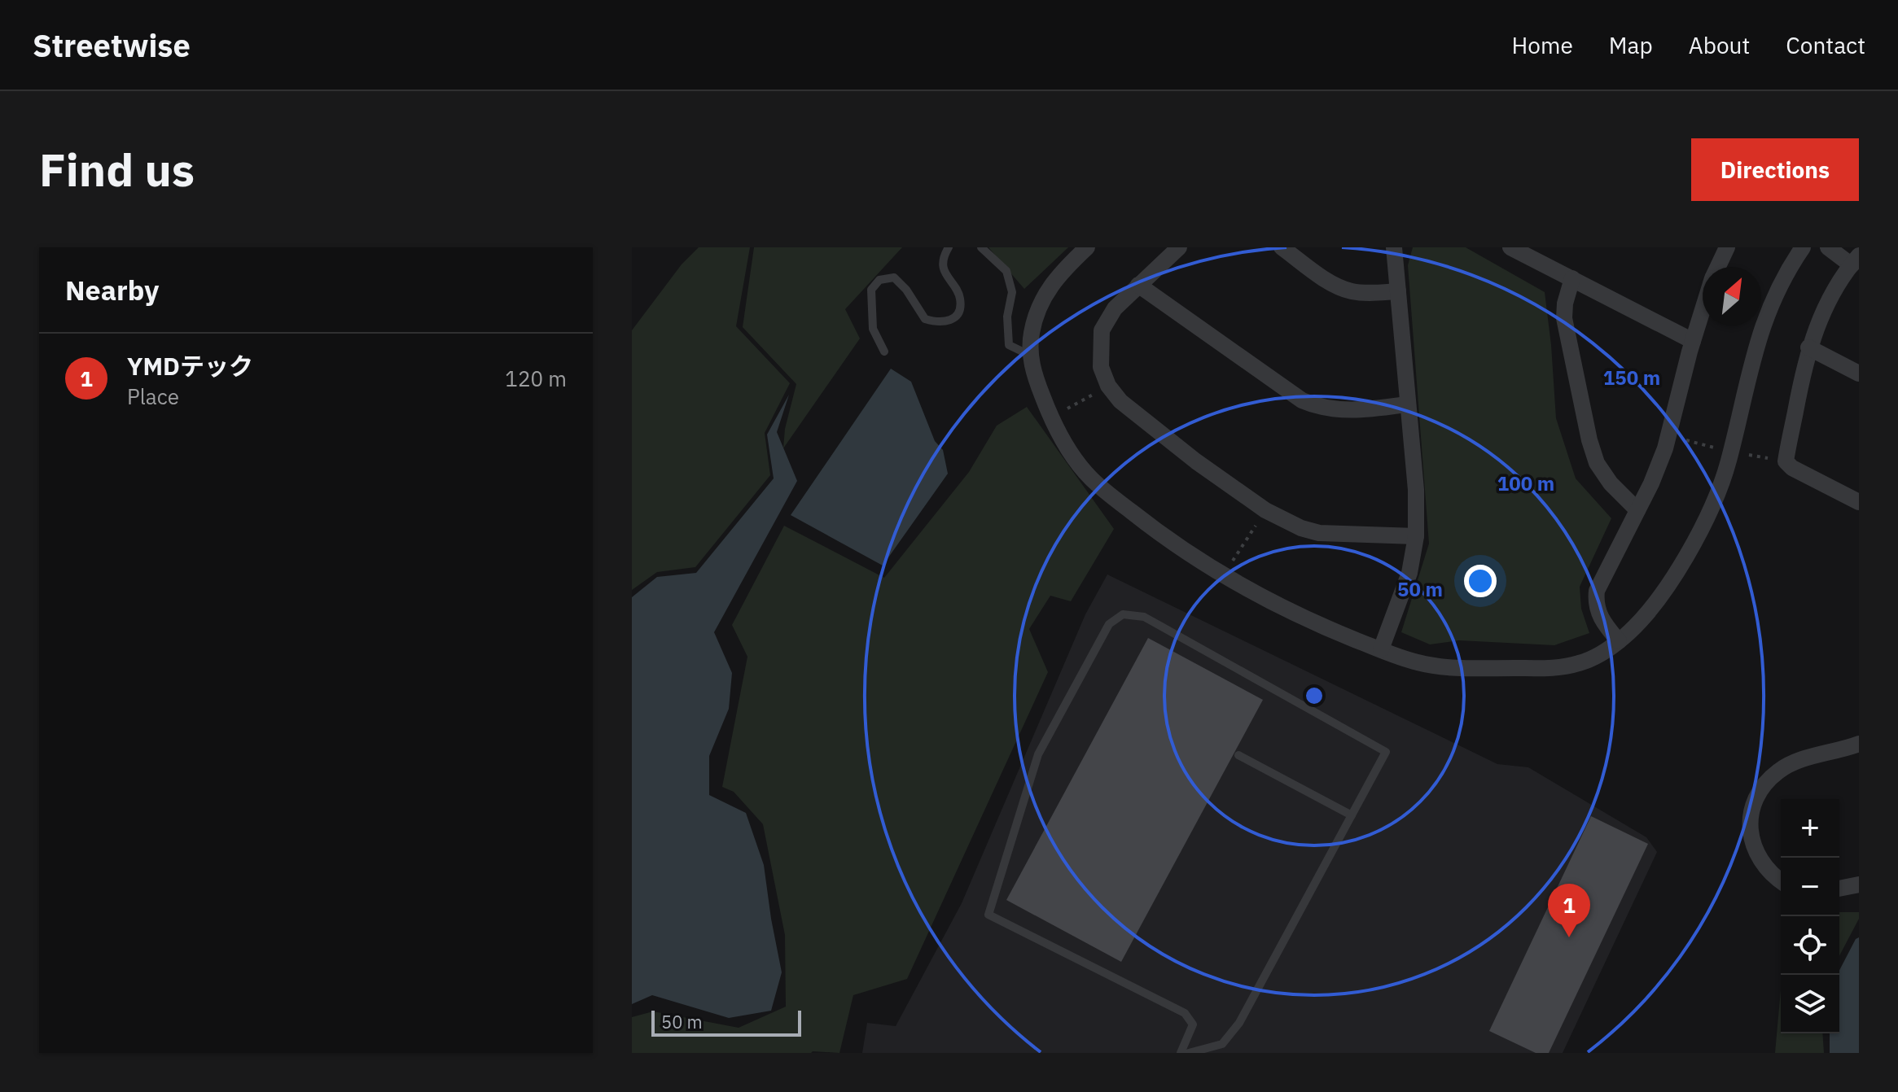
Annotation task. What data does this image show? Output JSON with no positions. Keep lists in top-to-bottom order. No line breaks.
{"scale_bar":"50 m","north":"top right","page":{"header":"Streetwise","nav":["Home","Map","About","Contact"],"buttons":"Directions","title":"Find us","heading":"Nearby","list":[{"mark":"1","name":"YMDテック","note":"Place","value":"120 m"}],"map_buttons":["+","−"],"pins":"1","scale":"50 m"},"rings":["150 m","100 m","50 m"]}
